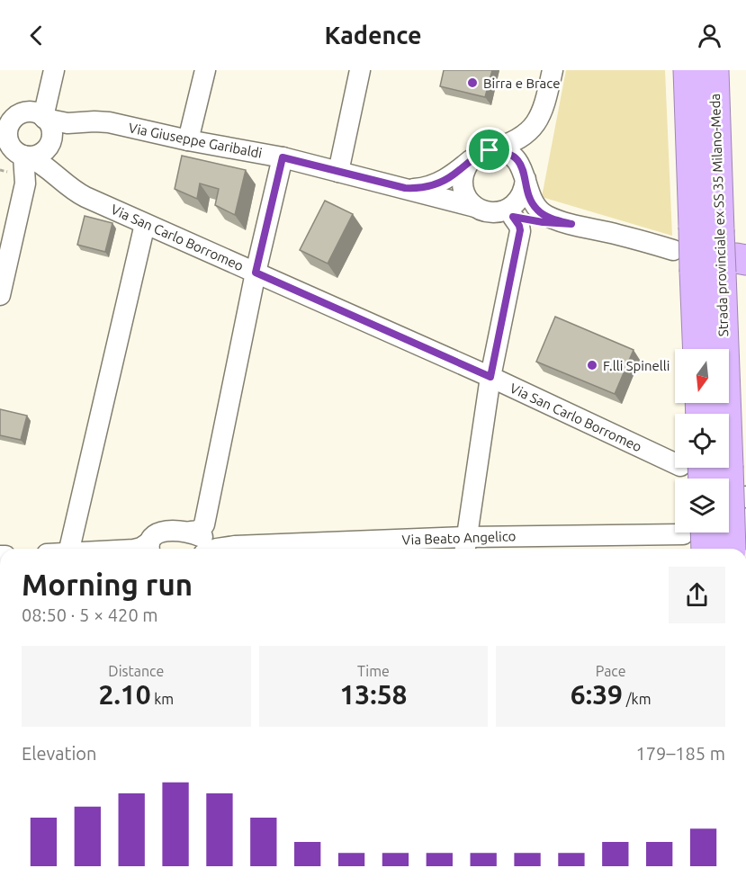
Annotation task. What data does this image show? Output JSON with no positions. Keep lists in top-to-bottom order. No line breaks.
{"streets":{"highway":["Strada provinciale ex SS 35 Milano-Meda"],"street":["Via Giuseppe Garibaldi","Via San Carlo Borromeo","Via Beato Angelico"]},"crossings":[["Via Giuseppe Garibaldi","Via San Carlo Borromeo"]],"places":["Birra e Brace","F.lli Spinelli"],"north":"bottom","page":{"header":"Kadence","heading":["Morning run","08:50 · 5 × 420 m"],"stats":[["Distance","2.10 km"],["Time","13:58"],["Pace","6:39 /km"]],"chart":["Elevation","179–185 m"]}}
